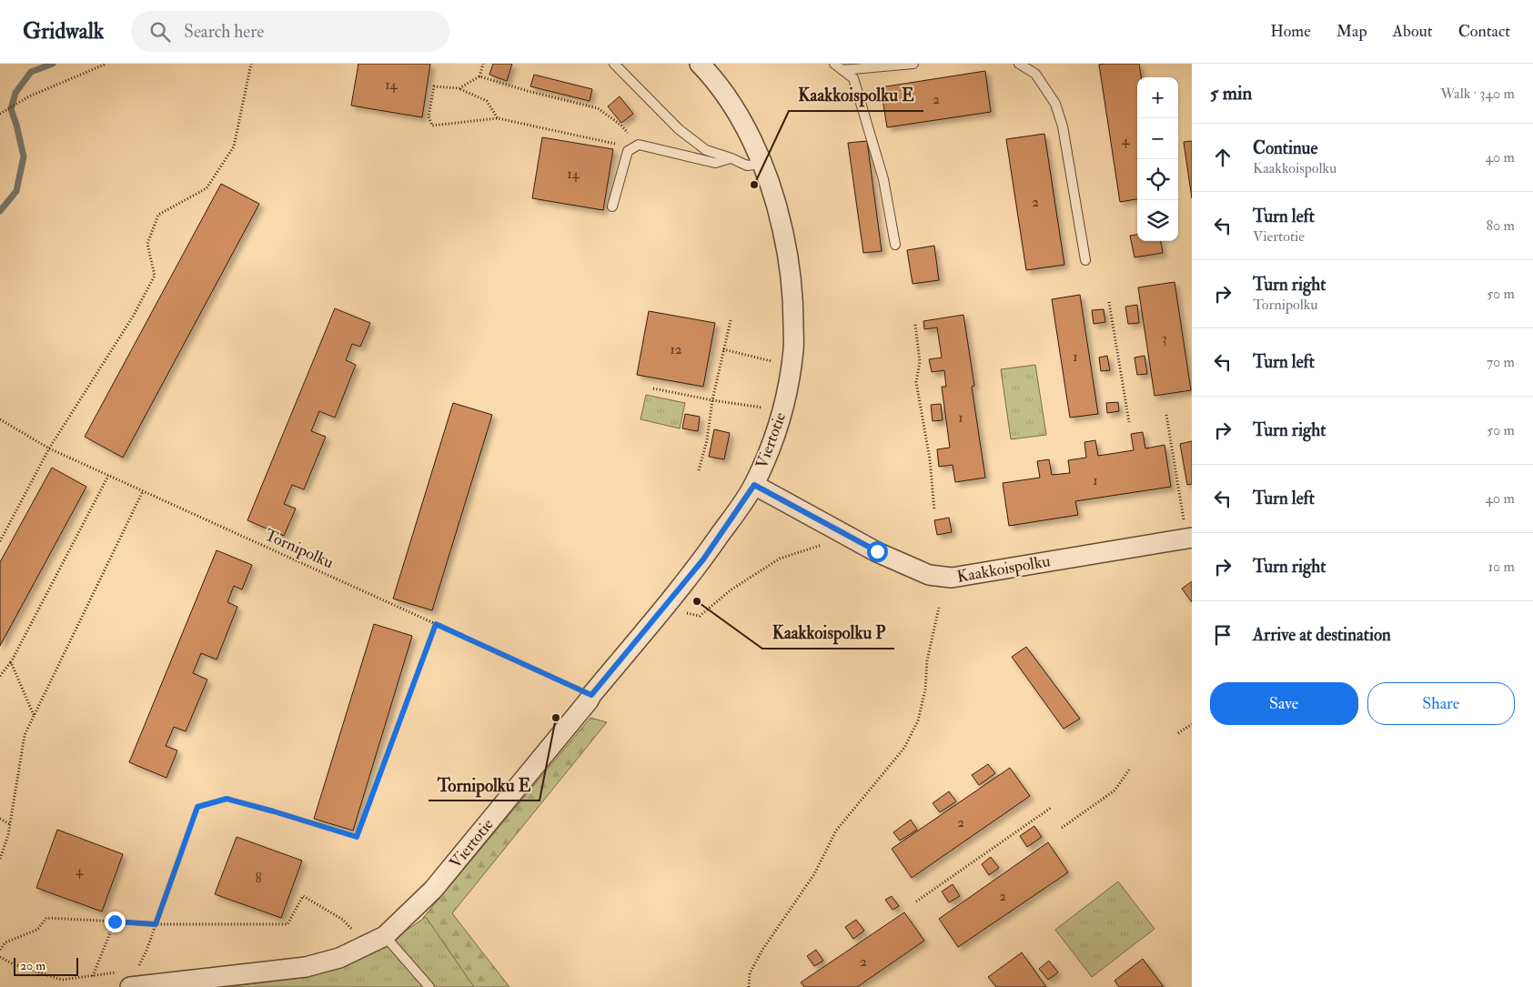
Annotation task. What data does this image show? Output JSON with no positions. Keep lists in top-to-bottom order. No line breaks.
{"streets":{"street":["Viertotie","Kaakkoispolku"],"path":["Tornipolku"]},"crossings":[["Viertotie","Tornipolku"],["Viertotie","Kaakkoispolku"]],"places":["Kaakkoispolku E","Kaakkoispolku P","Tornipolku E"],"house_numbers":["14","2","4","14","2","3","12","1","1","1","2","4","8","2","2"],"scale_bar":"20 m","page":{"header":"Gridwalk","search":"Search here","nav":["Home","Map","About","Contact"],"heading":["5 min","Walk · 340 m"],"map_buttons":["+","−"],"list":[["Continue","Kaakkoispolku","40 m"],["Turn left","Viertotie","80 m"],["Turn right","Tornipolku","50 m"],["Turn left","70 m"],["Turn right","50 m"],["Turn left","40 m"],["Turn right","10 m"],"Arrive at destination"],"buttons":["Save","Share"],"scale":"20 m"}}
